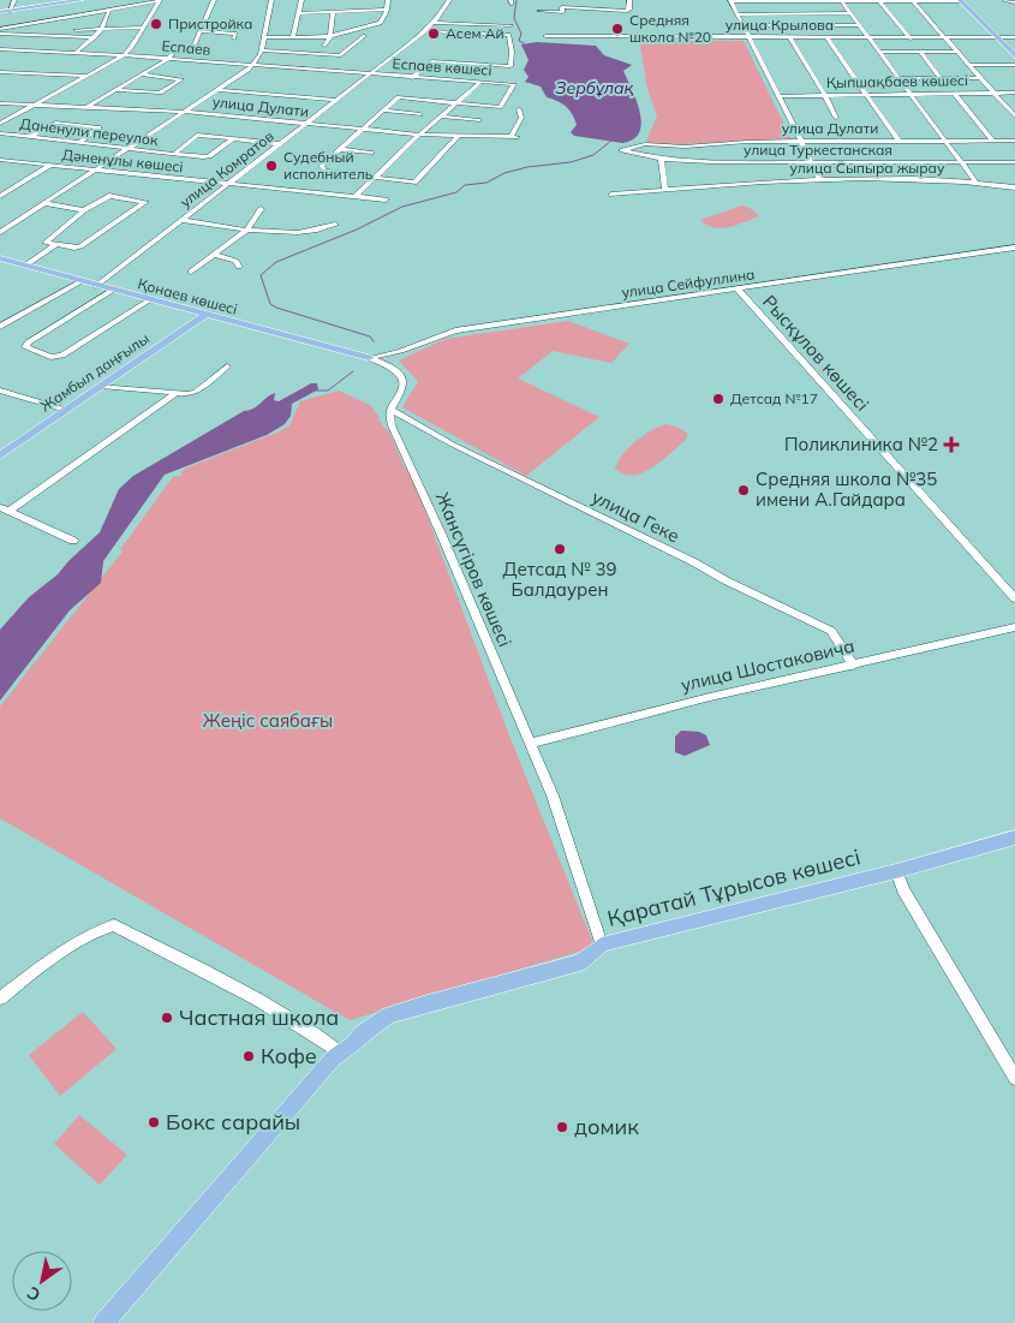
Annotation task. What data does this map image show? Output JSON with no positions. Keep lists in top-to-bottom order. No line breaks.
{"streets":{"main road":["Қонаев көшесі","Жамбыл даңғылы","Қаратай Тұрысов көшесі"],"street":["улица Крылова","Еспаев","Еспаев көшесі","Қыпшақбаев көшесі","улица Дулати","Даненули переулок","улица Туркестанская","Дәненұлы көшесі","улица Сыпыра жырау","улица Комратов","улица Сейфуллина","Рысқұлов көшесі","улица Геке","Жансүгіров көшесі","улица Шостаковича"]},"crossings":[["Еспаев","Еспаев көшесі"],["Еспаев","улица Комратов"],["Еспаев көшесі","улица Комратов"],["улица Дулати","улица Туркестанская"],["улица Дулати","улица Комратов"],["Даненули переулок","улица Комратов"],["Дәненұлы көшесі","улица Комратов"],["улица Комратов","Қонаев көшесі"],["улица Сейфуллина","Қонаев көшесі"],["улица Сейфуллина","Рысқұлов көшесі"],["Қонаев көшесі","Жамбыл даңғылы"],["улица Геке","Жансүгіров көшесі"],["улица Геке","улица Шостаковича"],["Жансүгіров көшесі","улица Шостаковича"]],"water":["Зербұлақ"],"parks":["Жеңіс саябағы"],"places":{"other":["Пристройка","Средняя школа №20","Асем Ай","Судебный исполнитель","Детсад №17","Средняя школа №35 имени А.Гайдара","Детсад № 39 Балдаурен","Частная школа","Кофе","Бокс сарайы","домик"],"health":["Поликлиника №2"]},"north":"bottom left"}
